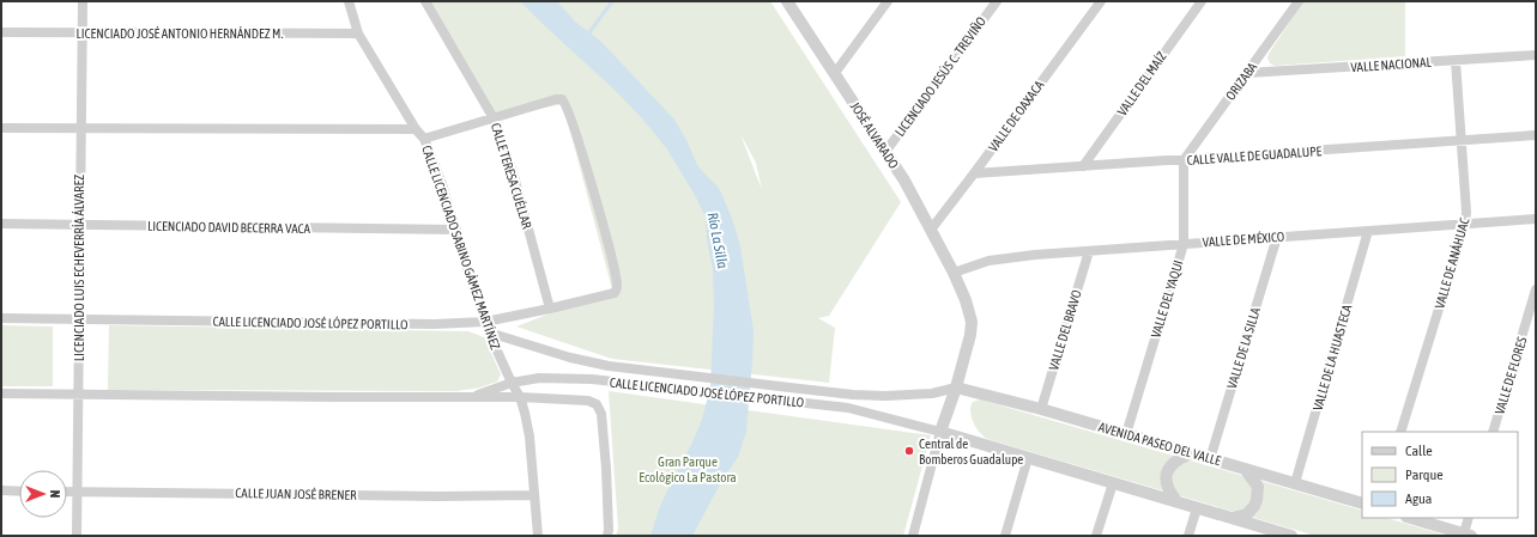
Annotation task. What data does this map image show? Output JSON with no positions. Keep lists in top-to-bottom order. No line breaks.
{"streets":{"street":["LICENCIADO JOSÉ ANTONIO HERNÁNDEZ M.","VALLE NACIONAL","LICENCIADO JESÚS C. TREVIÑO","ORIZABA","VALLE DEL MAÍZ","VALLE DE OAXACA","JOSÉ ALVARADO","CALLE VALLE DE GUADALUPE","CALLE TERESA CUÉLLAR","LICENCIADO DAVID BECERRA VACA","VALLE DE MÉXICO","CALLE LICENCIADO SABINO GÁMEZ MARTÍNEZ","VALLE DE ANÁHUAC","LICENCIADO LUIS ECHEVERRÍA ÁLVAREZ","VALLE DEL YAQUI","CALLE LICENCIADO JOSÉ LÓPEZ PORTILLO","VALLE DEL BRAVO","VALLE DE LA SILLA","VALLE DE LA HUASTECA","VALLE DE FLORES","AVENIDA PASEO DEL VALLE","CALLE JUAN JOSÉ BRENER"]},"crossings":[["LICENCIADO JOSÉ ANTONIO HERNÁNDEZ M.","CALLE LICENCIADO SABINO GÁMEZ MARTÍNEZ"],["LICENCIADO JOSÉ ANTONIO HERNÁNDEZ M.","LICENCIADO LUIS ECHEVERRÍA ÁLVAREZ"],["VALLE NACIONAL","ORIZABA"],["VALLE NACIONAL","VALLE DE ANÁHUAC"],["LICENCIADO JESÚS C. TREVIÑO","JOSÉ ALVARADO"],["ORIZABA","CALLE VALLE DE GUADALUPE"],["ORIZABA","VALLE DEL YAQUI"],["VALLE DEL MAÍZ","CALLE VALLE DE GUADALUPE"],["VALLE DE OAXACA","JOSÉ ALVARADO"],["VALLE DE OAXACA","CALLE VALLE DE GUADALUPE"],["JOSÉ ALVARADO","VALLE DE MÉXICO"],["JOSÉ ALVARADO","CALLE LICENCIADO JOSÉ LÓPEZ PORTILLO"],["JOSÉ ALVARADO","AVENIDA PASEO DEL VALLE"],["CALLE VALLE DE GUADALUPE","VALLE DE ANÁHUAC"],["CALLE VALLE DE GUADALUPE","VALLE DEL YAQUI"],["CALLE TERESA CUÉLLAR","CALLE LICENCIADO JOSÉ LÓPEZ PORTILLO"],["LICENCIADO DAVID BECERRA VACA","CALLE LICENCIADO SABINO GÁMEZ MARTÍNEZ"],["LICENCIADO DAVID BECERRA VACA","LICENCIADO LUIS ECHEVERRÍA ÁLVAREZ"],["VALLE DE MÉXICO","VALLE DE ANÁHUAC"],["VALLE DE MÉXICO","VALLE DEL YAQUI"],["VALLE DE MÉXICO","VALLE DEL BRAVO"],["VALLE DE MÉXICO","VALLE DE LA SILLA"],["VALLE DE MÉXICO","VALLE DE LA HUASTECA"],["CALLE LICENCIADO SABINO GÁMEZ MARTÍNEZ","CALLE LICENCIADO JOSÉ LÓPEZ PORTILLO"],["CALLE LICENCIADO SABINO GÁMEZ MARTÍNEZ","CALLE JUAN JOSÉ BRENER"],["LICENCIADO LUIS ECHEVERRÍA ÁLVAREZ","CALLE LICENCIADO JOSÉ LÓPEZ PORTILLO"],["LICENCIADO LUIS ECHEVERRÍA ÁLVAREZ","CALLE JUAN JOSÉ BRENER"],["VALLE DEL YAQUI","AVENIDA PASEO DEL VALLE"],["CALLE LICENCIADO JOSÉ LÓPEZ PORTILLO","AVENIDA PASEO DEL VALLE"],["VALLE DEL BRAVO","AVENIDA PASEO DEL VALLE"],["VALLE DE LA SILLA","AVENIDA PASEO DEL VALLE"],["VALLE DE LA HUASTECA","AVENIDA PASEO DEL VALLE"]],"water":["Río La Silla"],"parks":["Gran Parque Ecológico La Pastora"],"places":["Central de Bomberos Guadalupe"],"legend":["Calle","Parque","Agua"],"north":"right"}
